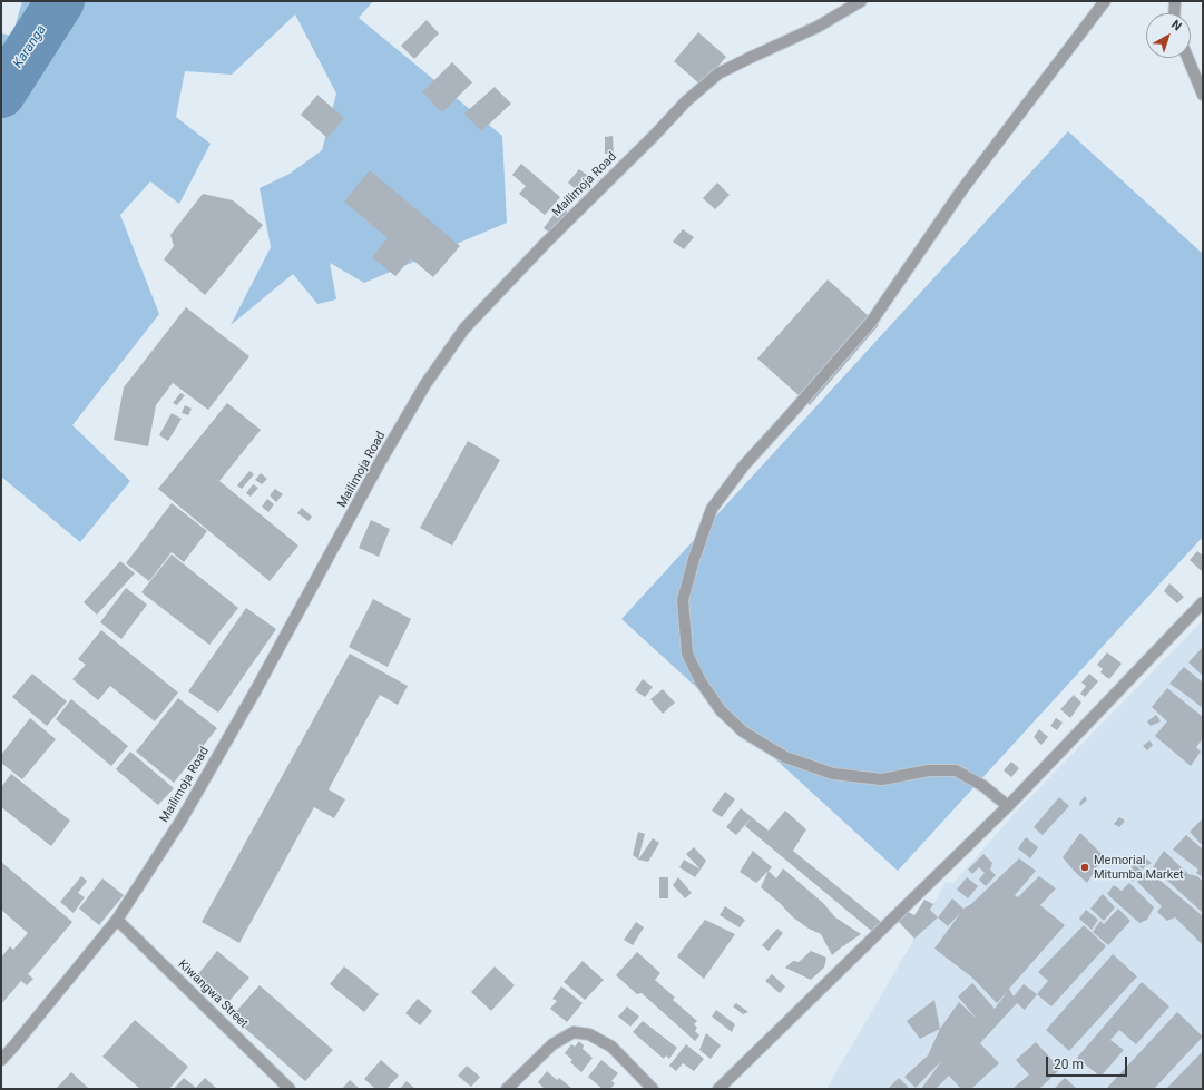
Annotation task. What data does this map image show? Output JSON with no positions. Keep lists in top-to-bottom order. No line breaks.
{"streets":{"street":["Mailimoja Road","Kiwangwa Street"]},"crossings":[["Mailimoja Road","Kiwangwa Street"]],"water":["Karanga"],"places":["Memorial Mitumba Market"],"scale_bar":"20 m","north":"top right"}
